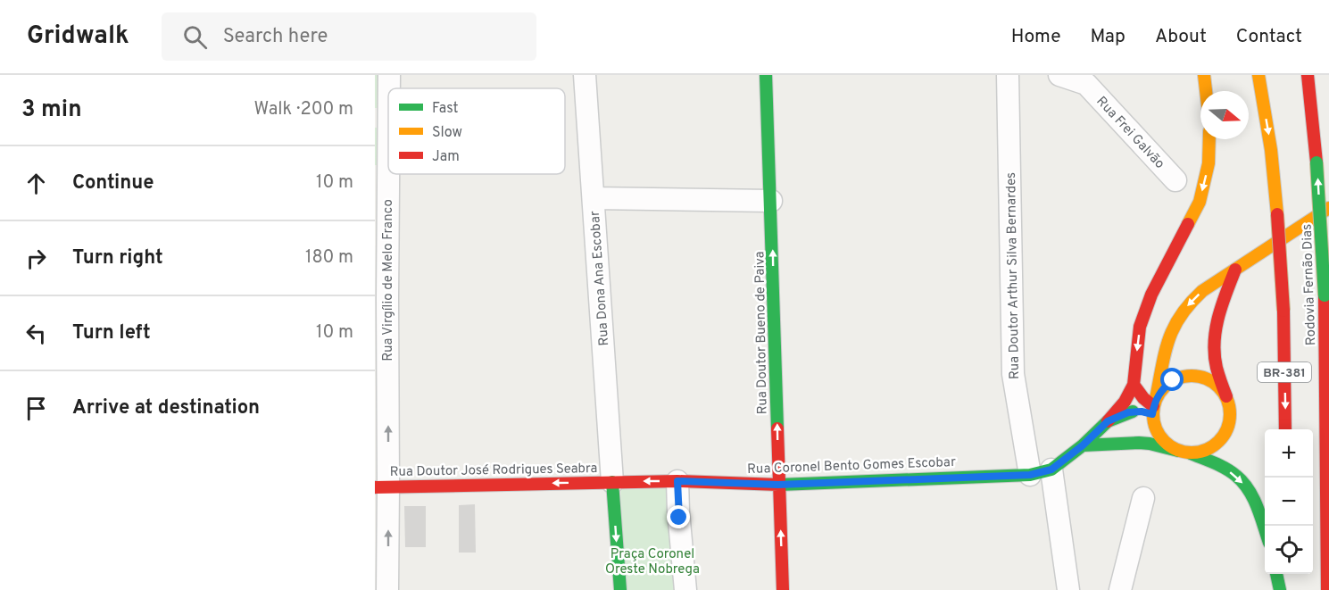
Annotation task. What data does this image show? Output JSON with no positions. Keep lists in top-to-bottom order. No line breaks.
{"streets":{"main road":["Rodovia Fernão Dias","Rua Doutor Bueno de Paiva","BR-381","Rua Coronel Bento Gomes Escobar","Rua Doutor José Rodrigues Seabra"],"street":["Rua Frei Galvão","Rua Doutor Arthur Silva Bernardes","Rua Dona Ana Escobar","Rua Virgílio de Melo Franco"]},"crossings":[["Rua Doutor Arthur Silva Bernardes","Rua Coronel Bento Gomes Escobar"],["Rua Dona Ana Escobar","Rua Coronel Bento Gomes Escobar"],["Rua Dona Ana Escobar","Rua Doutor José Rodrigues Seabra"],["Rua Virgílio de Melo Franco","Rua Doutor José Rodrigues Seabra"],["Rua Doutor Bueno de Paiva","Rua Coronel Bento Gomes Escobar"],["Rua Coronel Bento Gomes Escobar","Rua Doutor José Rodrigues Seabra"]],"one_way":["Rua Virgílio de Melo Franco","Rua Doutor Bueno de Paiva","Rua Doutor José Rodrigues Seabra"],"parks":["Praça Coronel Oreste Nobrega"],"legend":["Fast","Slow","Jam"],"north":"right","page":{"header":"Gridwalk","search":"Search here","nav":["Home","Map","About","Contact"],"heading":["3 min","Walk · 200 m"],"list":[["Continue","10 m"],["Turn right","180 m"],["Turn left","10 m"],"Arrive at destination"],"map_buttons":["+","−"]}}
